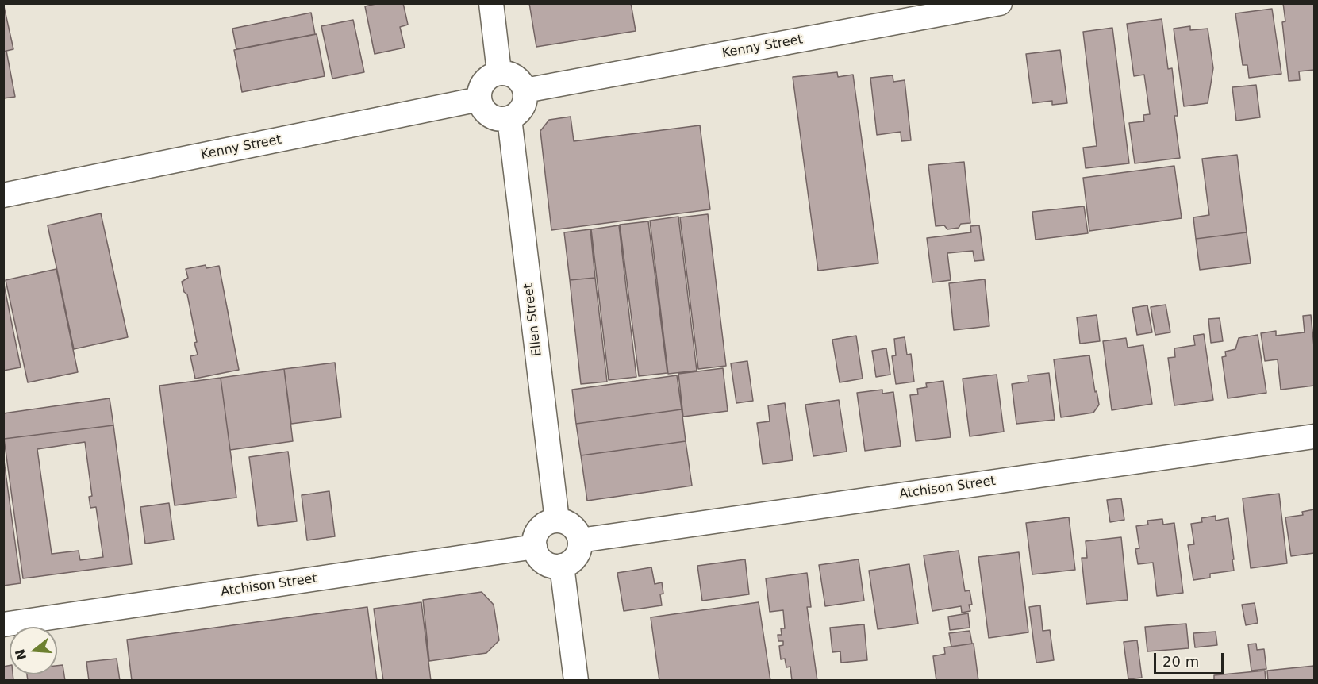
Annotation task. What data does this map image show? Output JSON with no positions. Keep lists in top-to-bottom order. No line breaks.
{"streets":{"street":["Kenny Street","Ellen Street","Atchison Street"]},"crossings":[["Kenny Street","Ellen Street"],["Ellen Street","Atchison Street"]],"scale_bar":"20 m","north":"left"}
